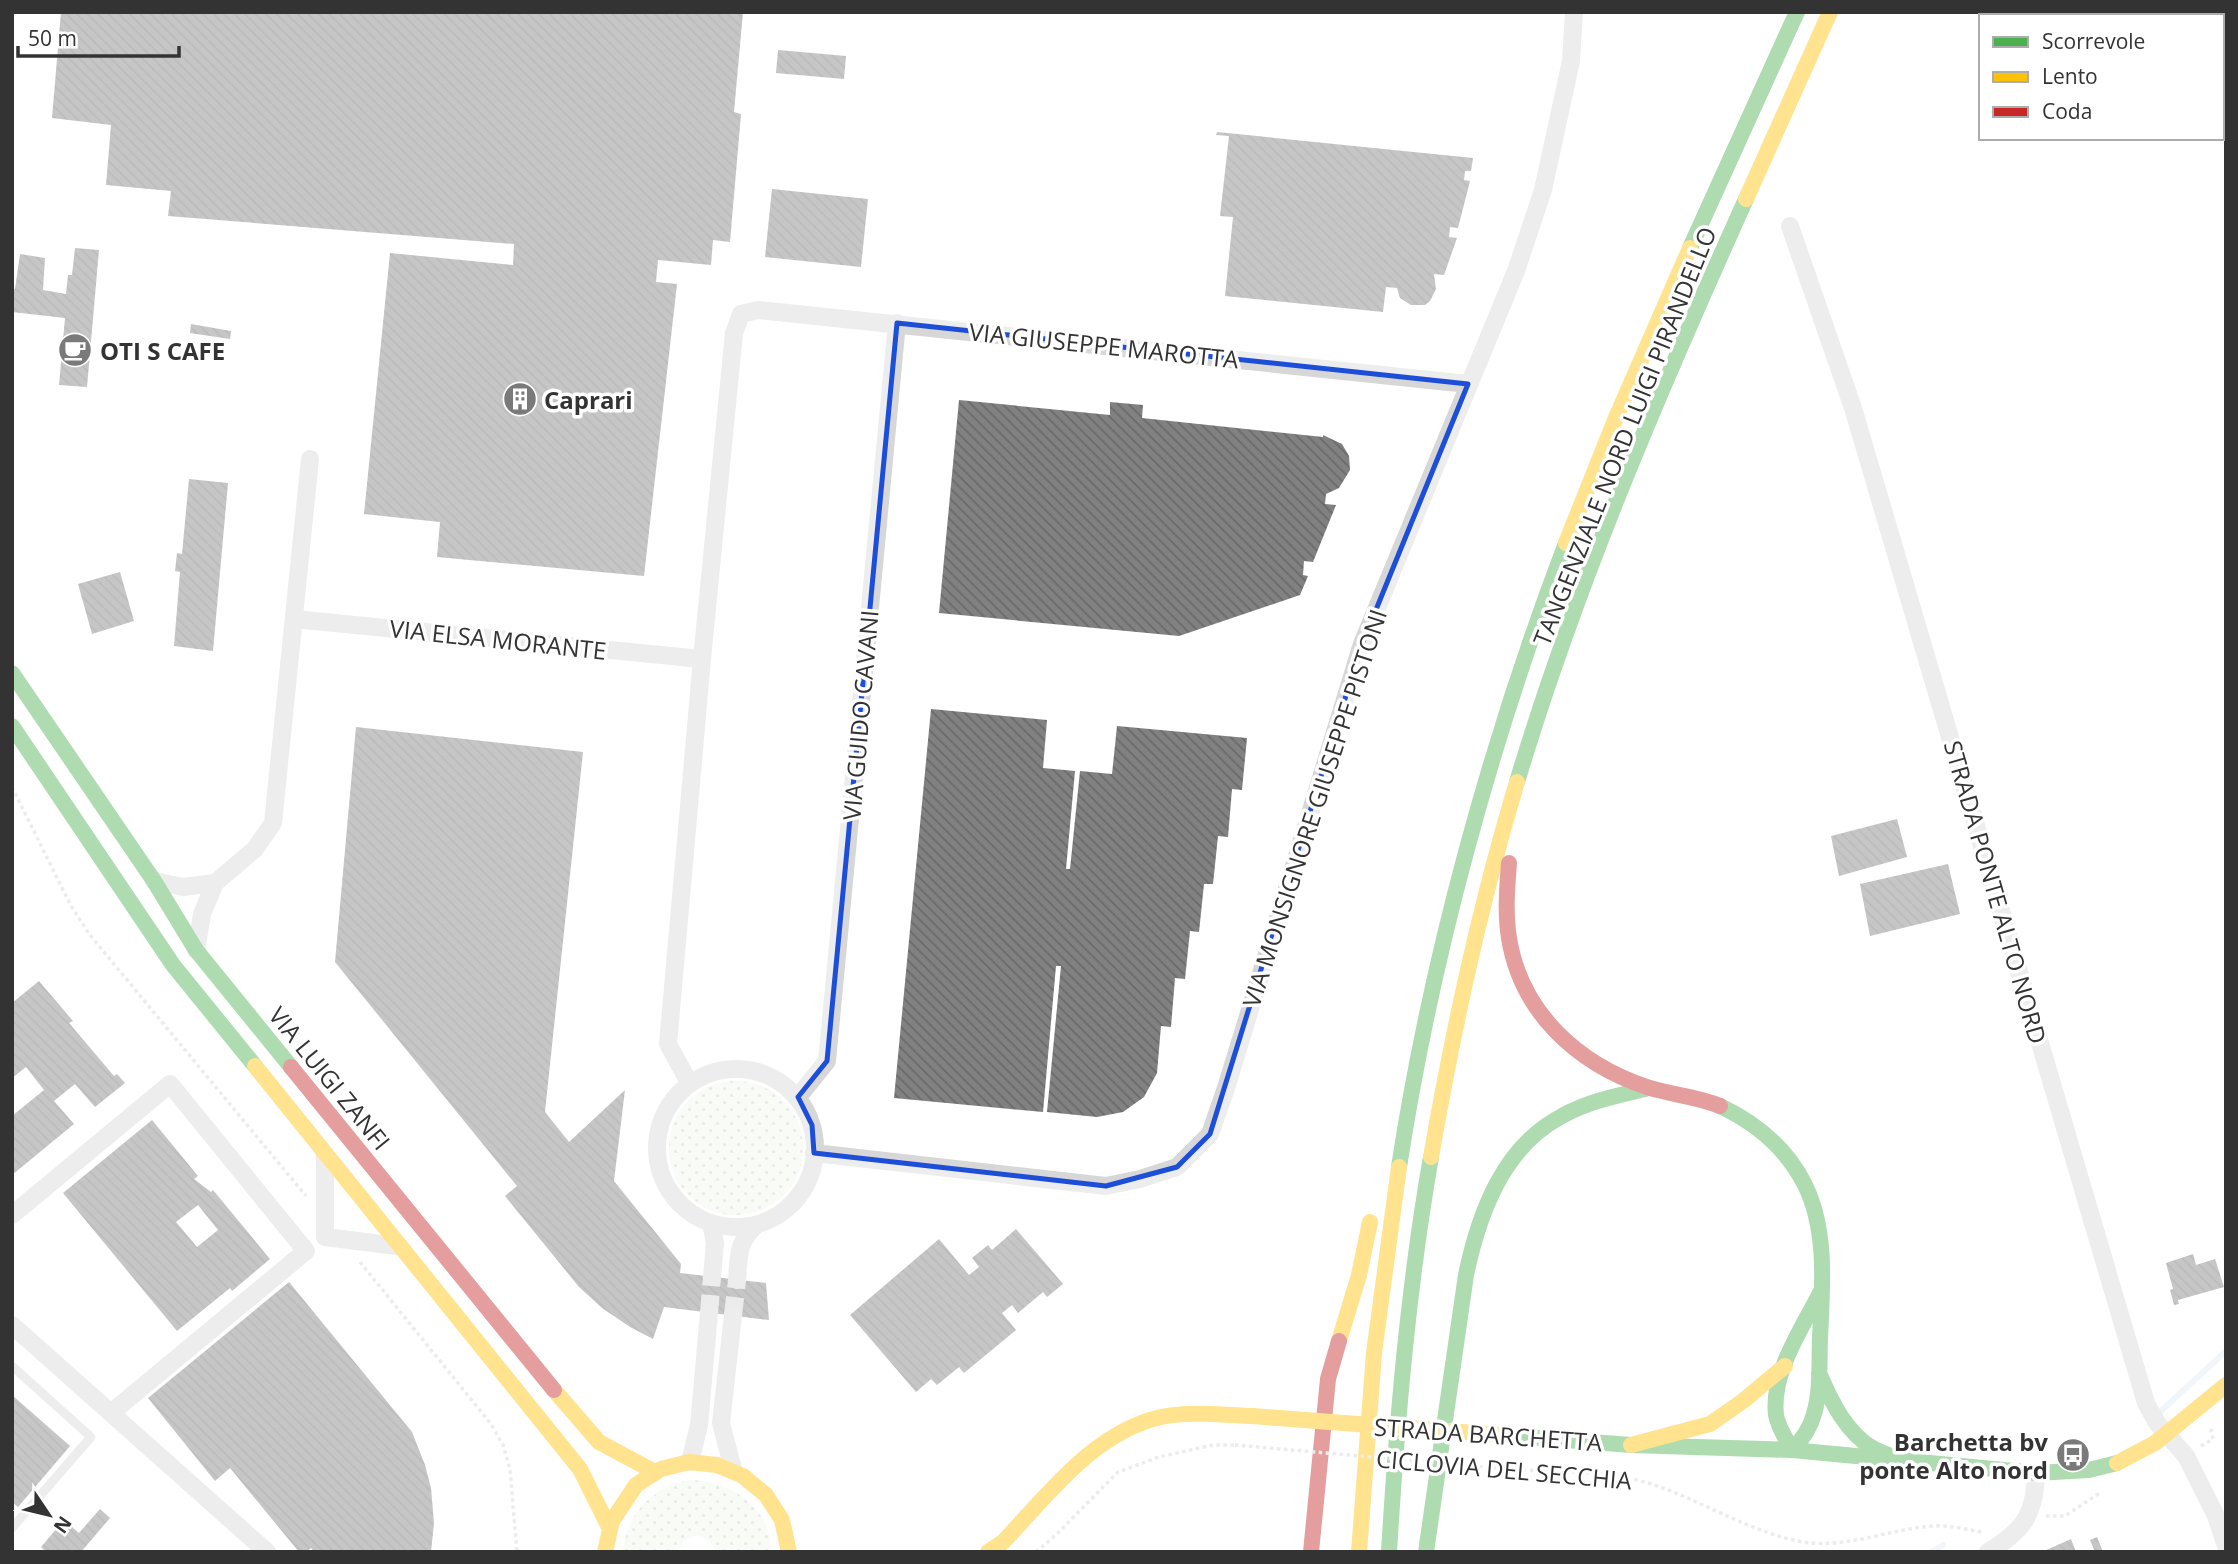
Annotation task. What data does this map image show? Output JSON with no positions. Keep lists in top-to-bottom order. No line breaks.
{"streets":{"main road":["TANGENZIALE NORD LUIGI PIRANDELLO","VIA LUIGI ZANFI","STRADA BARCHETTA"],"street":["VIA GIUSEPPE MAROTTA","VIA ELSA MORANTE","VIA GUIDO CAVANI","VIA MONSIGNORE GIUSEPPE PISTONI","STRADA PONTE ALTO NORD"],"path":["CICLOVIA DEL SECCHIA"]},"crossings":[["VIA GIUSEPPE MAROTTA","VIA ELSA MORANTE"],["VIA GIUSEPPE MAROTTA","VIA GUIDO CAVANI"],["VIA GIUSEPPE MAROTTA","VIA MONSIGNORE GIUSEPPE PISTONI"],["VIA GUIDO CAVANI","VIA MONSIGNORE GIUSEPPE PISTONI"],["STRADA PONTE ALTO NORD","STRADA BARCHETTA"]],"places":{"cafe":["OTI S CAFE"],"building":["Caprari"],"bus stop":["Barchetta bv ponte Alto nord"]},"legend":["Scorrevole","Lento","Coda"],"scale_bar":"50 m","north":"bottom right"}
